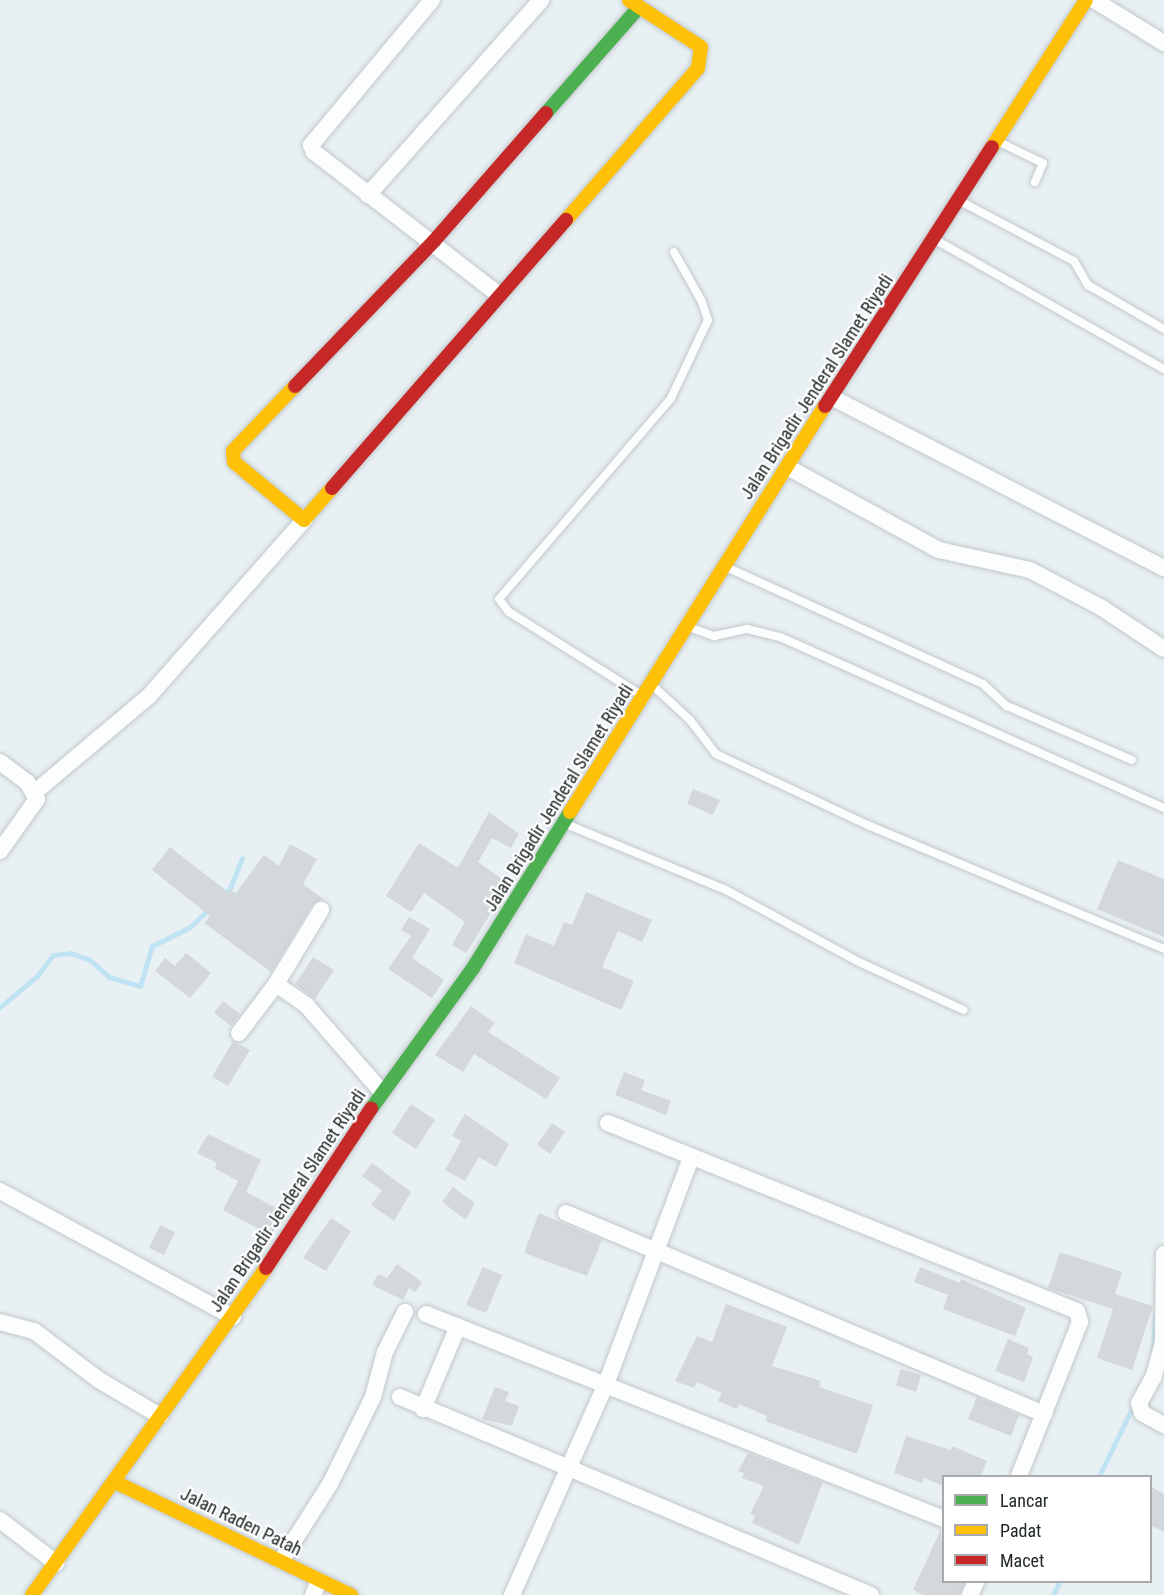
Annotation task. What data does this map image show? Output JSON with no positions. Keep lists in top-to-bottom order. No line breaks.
{"streets":{"main road":["Jalan Brigadir Jenderal Slamet Riyadi","Jalan Raden Patah"]},"crossings":[["Jalan Brigadir Jenderal Slamet Riyadi","Jalan Raden Patah"]],"legend":["Lancar","Padat","Macet"]}
